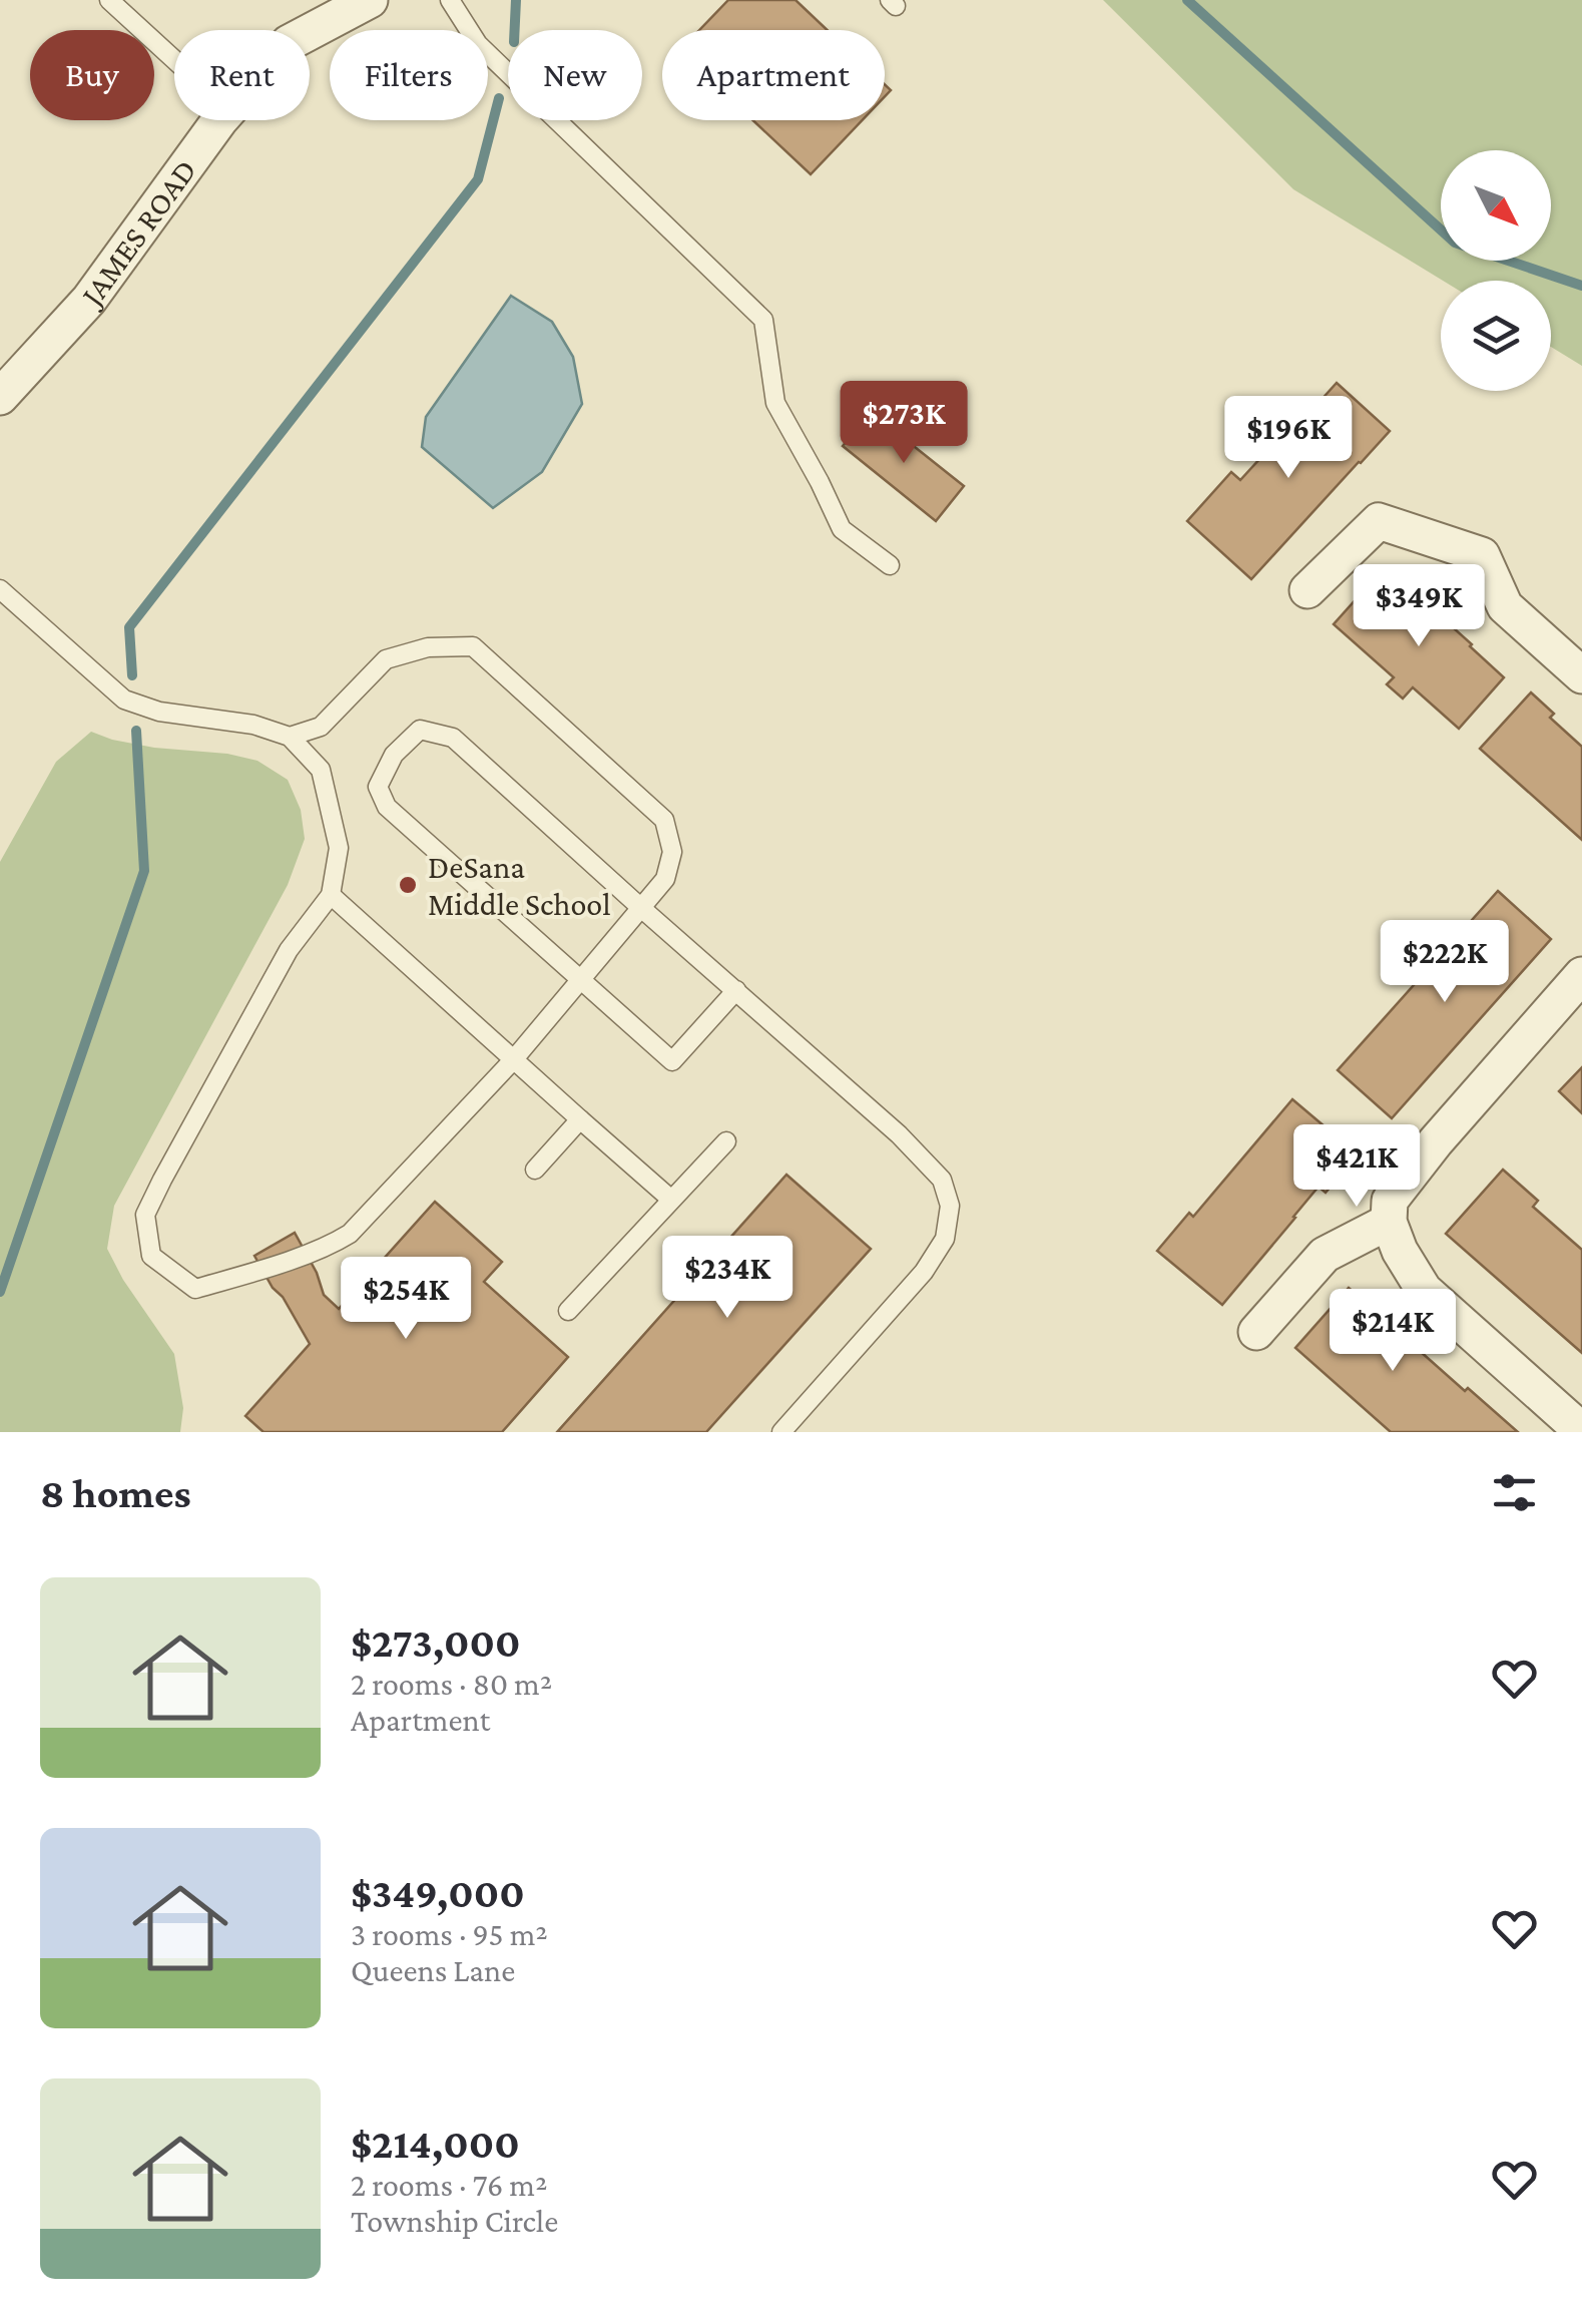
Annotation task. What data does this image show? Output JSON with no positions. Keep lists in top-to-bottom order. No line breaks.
{"streets":{"street":["JAMES ROAD"]},"places":["DeSana Middle School"],"north":"bottom right","page":{"chip":["Buy","Rent","Filters","New","Apartment"],"price":["$273K","$196K","$349K","$222K","$421K","$234K","$254K","$214K"],"heading":"8 homes","list":[{"name":"$273,000","note":"2 rooms · 80 m² · Apartment"},{"name":"$349,000","note":"3 rooms · 95 m² · Queens Lane"},{"name":"$214,000","note":"2 rooms · 76 m² · Township Circle"}]}}
